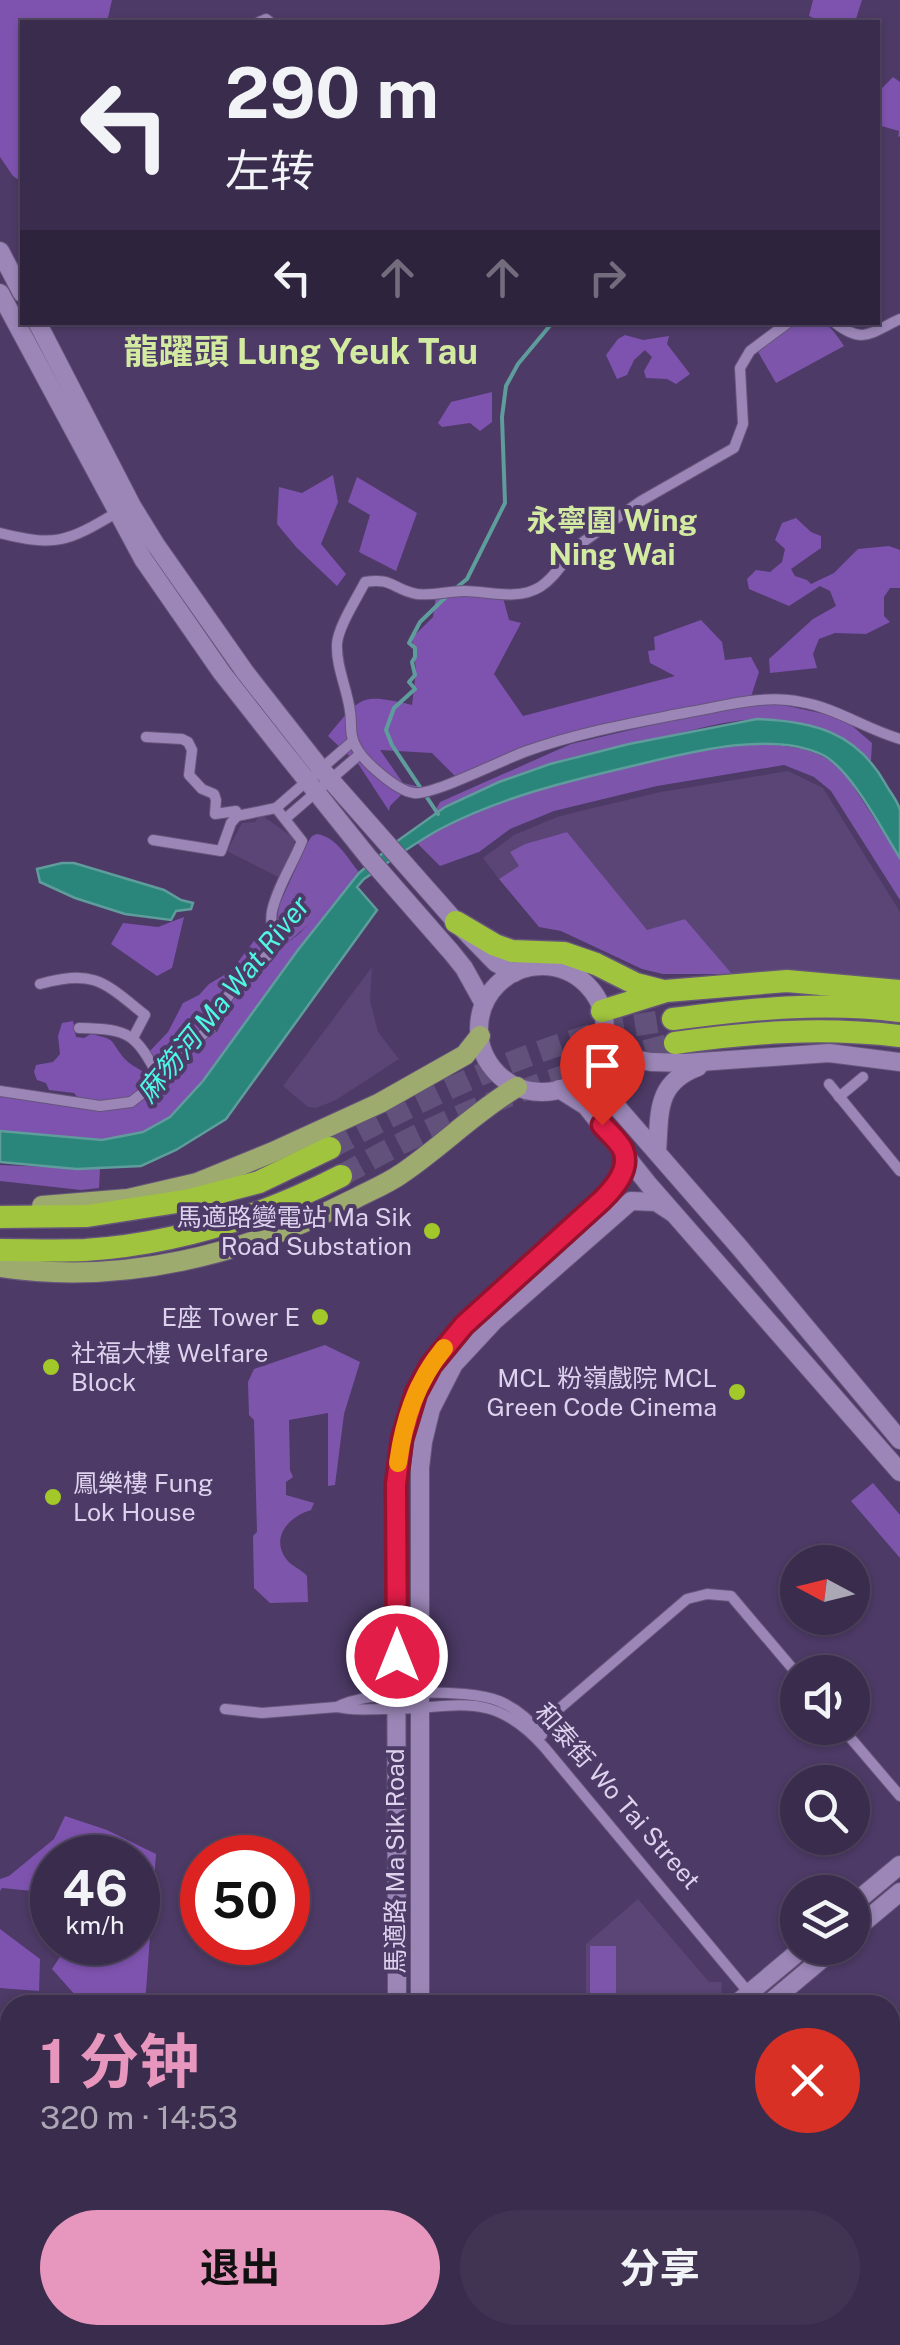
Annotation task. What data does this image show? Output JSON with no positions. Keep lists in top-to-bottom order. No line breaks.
{"streets":{"main road":["馬適路 Ma Sik Road"],"street":["和泰街 Wo Tai Street"]},"crossings":[["和泰街 Wo Tai Street","馬適路 Ma Sik Road"]],"districts":["龍躍頭 Lung Yeuk Tau","永寧圍 Wing Ning Wai"],"water":["麻笏河 Ma Wat River"],"places":["馬適路變電站 Ma Sik Road Substation","E座 Tower E","社福大樓 Welfare Block","MCL 粉嶺戲院 MCL Green Code Cinema","鳳樂樓 Fung Lok House"],"north":"left","page":{"turn":["290 m","左转"],"speed":"46 km/h","limit":"50","heading":["1 分钟","320 m · 14:53"],"buttons":["退出","分享"]}}
